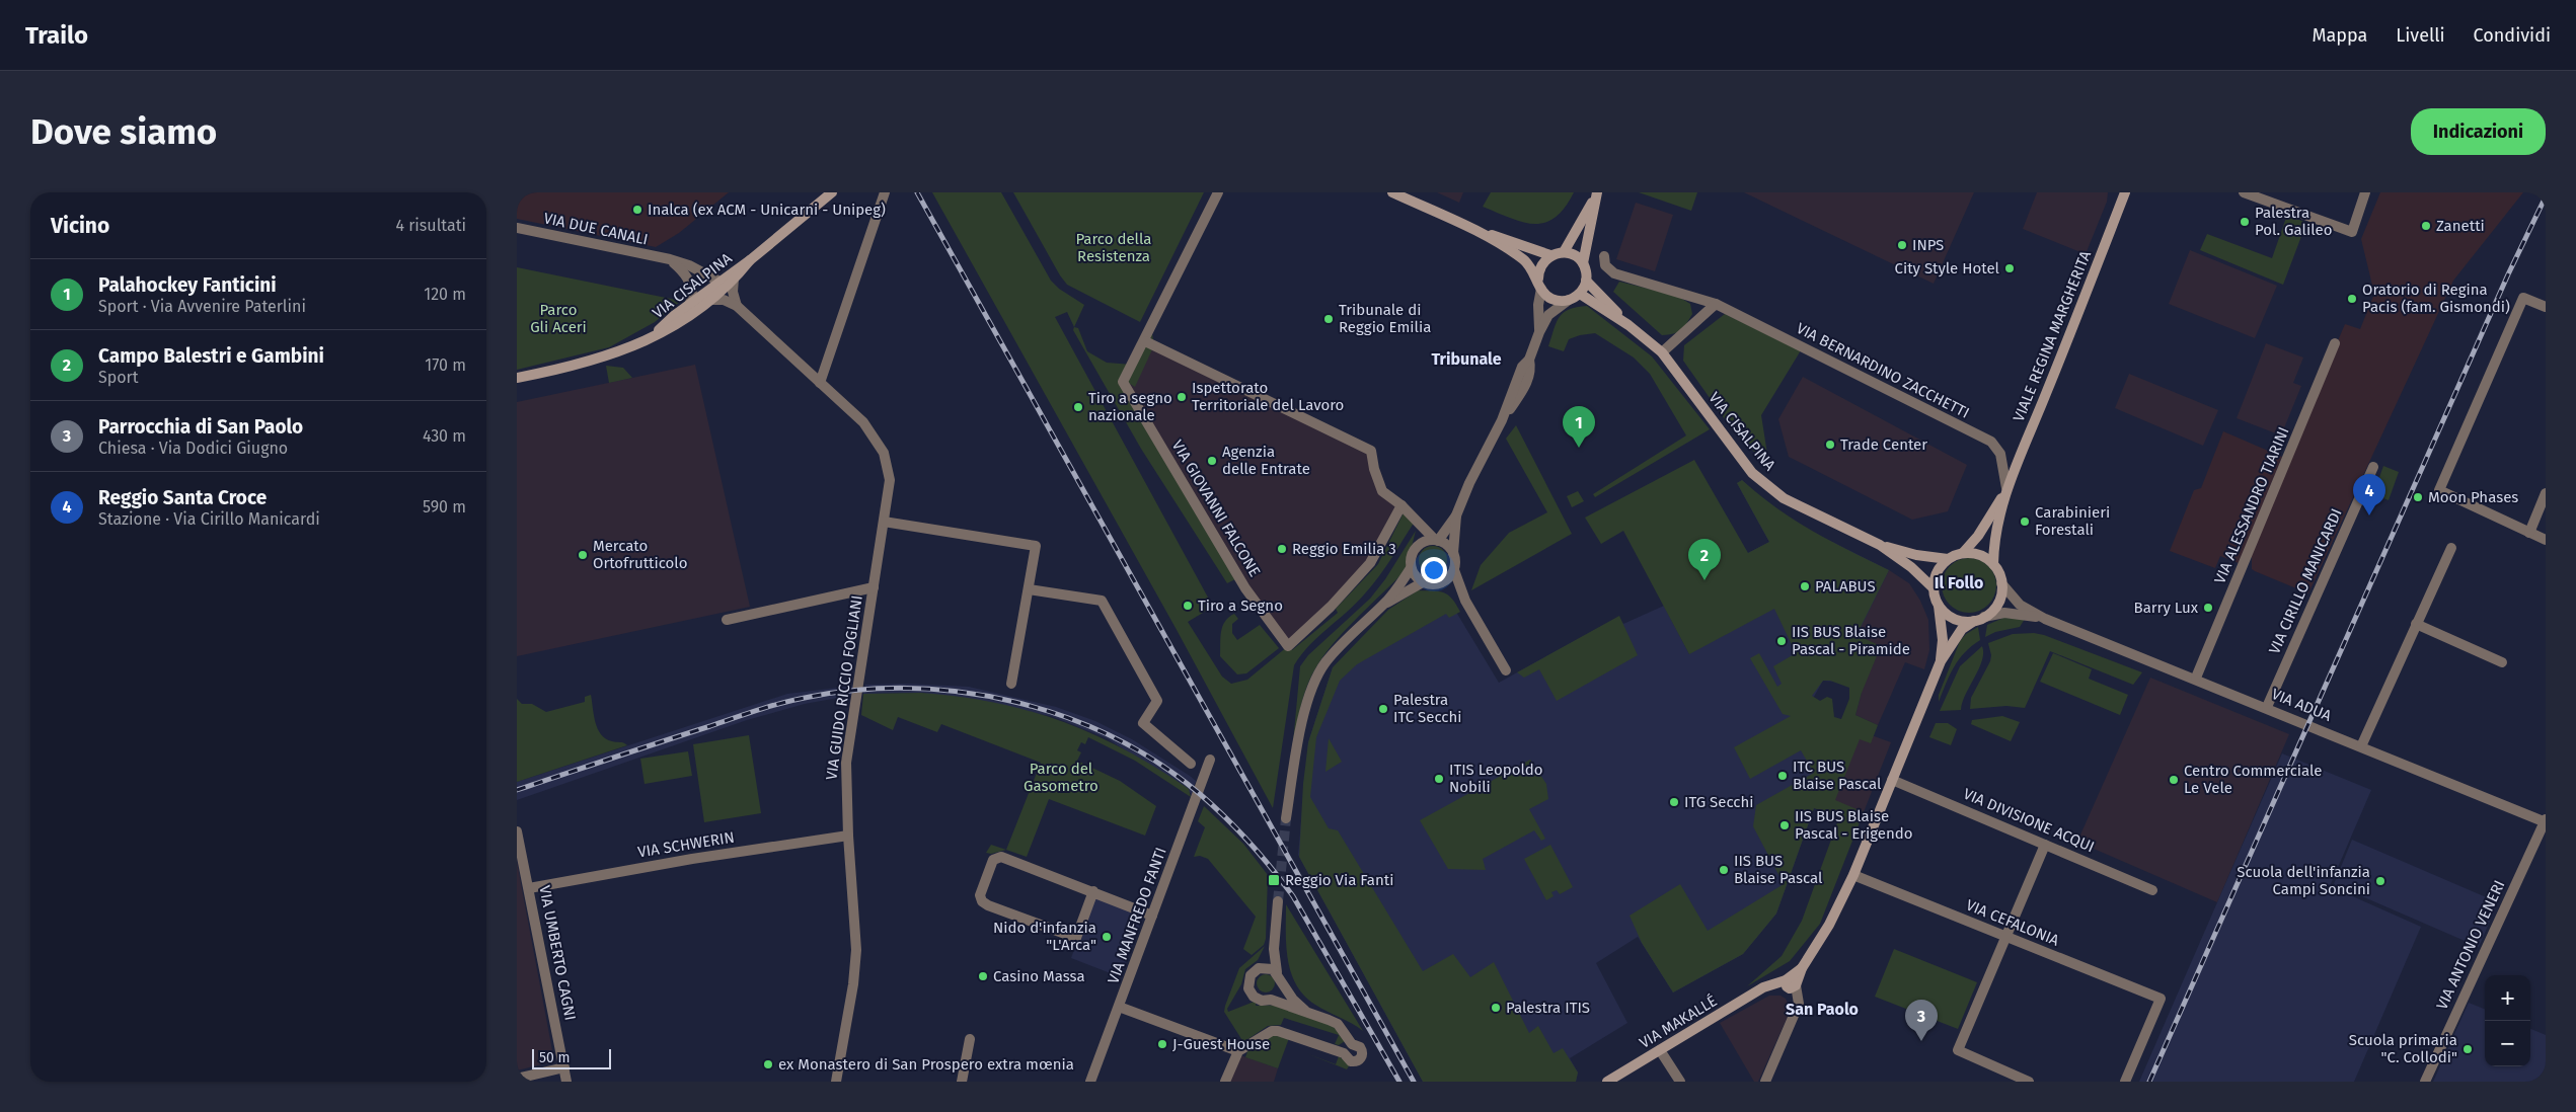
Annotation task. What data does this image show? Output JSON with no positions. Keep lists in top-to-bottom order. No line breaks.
{"streets":{"main road":["VIA CISALPINA","VIALE REGINA MARGHERITA","VIA MAKALLÉ"],"street":["VIA DUE CANALI","VIA BERNARDINO ZACCHETTI","VIA ALESSANDRO TIARINI","VIA GIOVANNI FALCONE","VIA CIRILLO MANICARDI","VIA GUIDO RICCIO FOGLIANI","VIA ADUA","VIA DIVISIONE ACQUI","VIA SCHWERIN","VIA MANFREDO FANTI","VIA CEFALONIA","VIA ANTONIO VENERI","VIA UMBERTO CAGNI"]},"crossings":[["VIA DUE CANALI","VIA CISALPINA"],["VIA CISALPINA","VIALE REGINA MARGHERITA"],["VIA CISALPINA","VIA GUIDO RICCIO FOGLIANI"],["VIA CISALPINA","VIA ADUA"],["VIALE REGINA MARGHERITA","VIA BERNARDINO ZACCHETTI"],["VIALE REGINA MARGHERITA","VIA ADUA"],["VIA ALESSANDRO TIARINI","VIA ADUA"],["VIA CIRILLO MANICARDI","VIA ADUA"],["VIA GUIDO RICCIO FOGLIANI","VIA SCHWERIN"],["VIA ADUA","VIA ANTONIO VENERI"],["VIA SCHWERIN","VIA UMBERTO CAGNI"]],"districts":["Tribunale","Il Follo","San Paolo"],"parks":["Parco della Resistenza","Parco Gli Aceri","Parco del Gasometro"],"places":{"other":["Inalca (ex ACM - Unicarni - Unipeg)","Palestra Pol. Galileo","Zanetti","INPS","City Style Hotel","Oratorio di Regina Pacis (fam. Gismondi)","Tribunale di Reggio Emilia","Ispettorato Territoriale del Lavoro","Tiro a segno nazionale","Trade Center","Agenzia delle Entrate","Moon Phases","Carabinieri Forestali","Reggio Emilia 3","Mercato Ortofrutticolo","PALABUS","Tiro a Segno","Barry Lux","IIS BUS Blaise Pascal - Piramide","Palestra ITC Secchi","ITC BUS Blaise Pascal","ITIS Leopoldo Nobili","Centro Commerciale Le Vele","ITG Secchi","IIS BUS Blaise Pascal - Erigendo","IIS BUS Blaise Pascal","Scuola dell'infanzia Campi Soncini","Nido d'infanzia \"L'Arca\"","Casino Massa","Palestra ITIS","J-Guest House","Scuola primaria \"C. Collodi\"","ex Monastero di San Prospero extra mœnia"],"transit":["Reggio Via Fanti"]},"scale_bar":"50 m","page":{"header":"Trailo","nav":["Mappa","Livelli","Condividi"],"buttons":"Indicazioni","title":"Dove siamo","heading":["Vicino","4 risultati"],"list":[{"mark":"1","name":"Palahockey Fanticini","note":"Sport · Via Avvenire Paterlini","value":"120 m"},{"mark":"2","name":"Campo Balestri e Gambini","note":"Sport","value":"170 m"},{"mark":"3","name":"Parrocchia di San Paolo","note":"Chiesa · Via Dodici Giugno","value":"430 m"},{"mark":"4","name":"Reggio Santa Croce","note":"Stazione · Via Cirillo Manicardi","value":"590 m"}],"pins":["1","4","2","3"],"map_buttons":["+","−"],"scale":"50 m"}}
